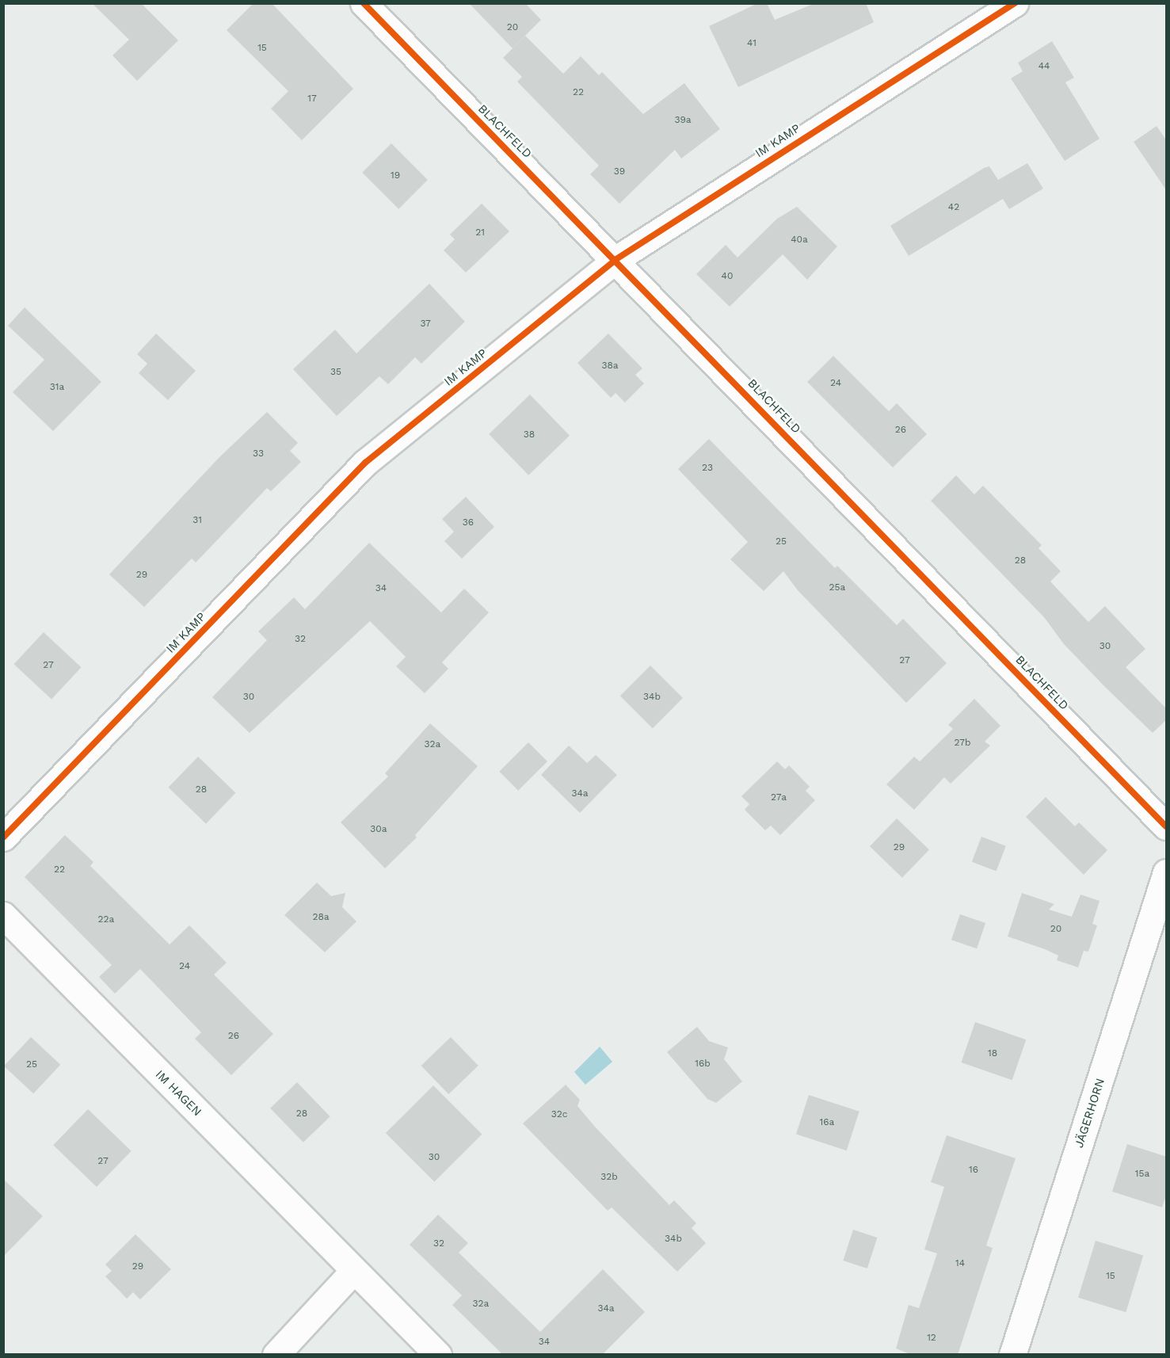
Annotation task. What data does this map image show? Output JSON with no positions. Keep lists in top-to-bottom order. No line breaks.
{"streets":{"street":["BLACHFELD","IM KAMP","IM HAGEN","JÄGERHORN"]},"crossings":[["BLACHFELD","IM KAMP"]],"house_numbers":["20","41","15","44","22","17","39a","39","19","42","21","40a","40","37","38a","35","24","31a","26","38","33","23","31","36","25","28","29","25a","34","32","30","27","27","30","34b","27b","32a","28","34a","27a","30a","29","22","28a","22a","20","24","26","18","16b","25","28","32c","16a","30","27","16","15a","32b","34b","32","14","29","15","32a","34a","12","34"]}
